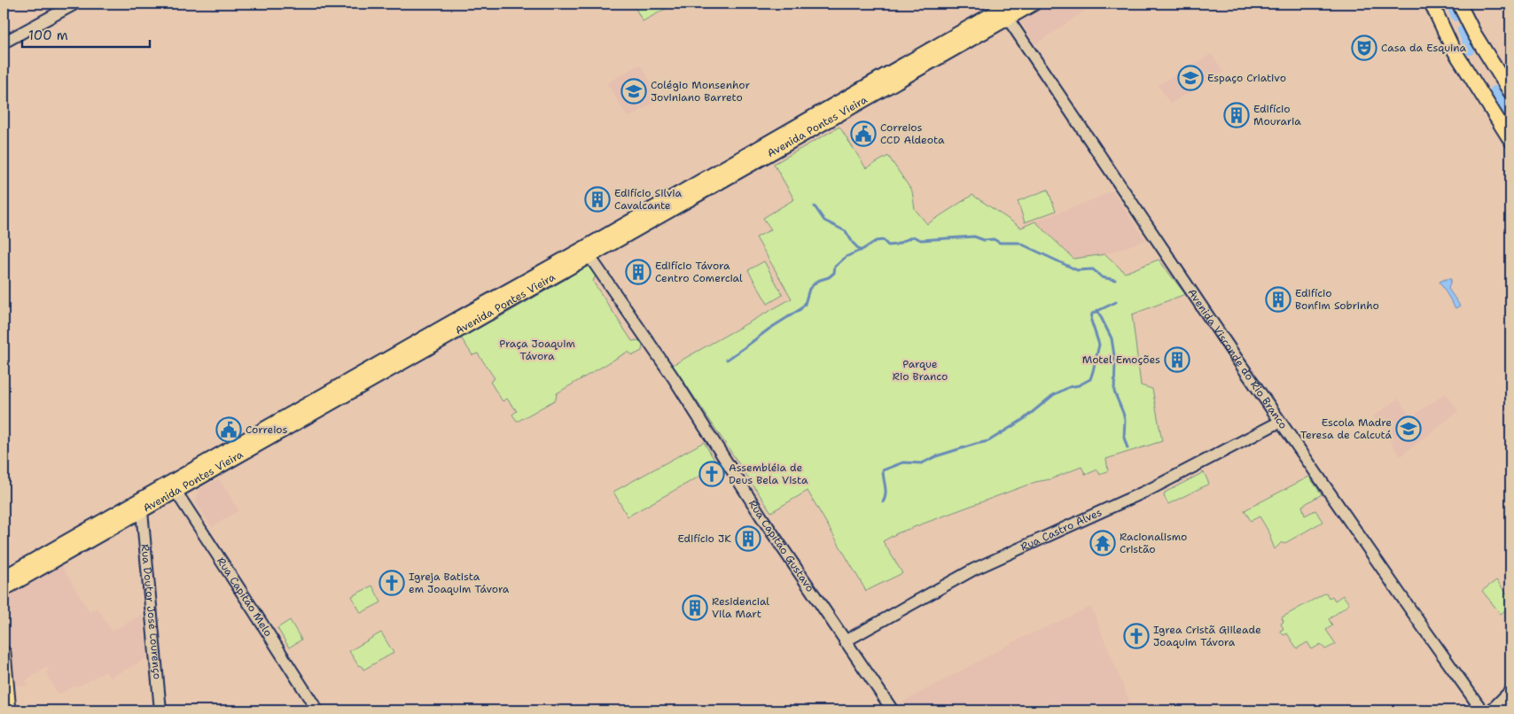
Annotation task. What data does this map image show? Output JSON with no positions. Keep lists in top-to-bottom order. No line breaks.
{"streets":{"main road":["Avenida Pontes Vieira"],"street":["Avenida Visconde do Rio Branco","Rua Castro Alves","Rua Capitão Gustavo","Rua Capitão Melo","Rua Doutor José Lourenço"]},"crossings":[["Avenida Pontes Vieira","Avenida Visconde do Rio Branco"],["Avenida Pontes Vieira","Rua Capitão Gustavo"],["Avenida Pontes Vieira","Rua Capitão Melo"],["Avenida Pontes Vieira","Rua Doutor José Lourenço"],["Avenida Visconde do Rio Branco","Rua Castro Alves"],["Rua Castro Alves","Rua Capitão Gustavo"]],"parks":["Praça Joaquim Távora","Parque Rio Branco"],"places":{"theatre":["Casa da Esquina"],"school or university":["Espaço Criativo","Colégio Monsenhor Joviniano Barreto","Escola Madre Teresa de Calcutá"],"building":["Edifício Mouraria","Edifício Silvia Cavalcante","Edifício Távora Centro Comercial","Edifício Bonfim Sobrinho","Motel Emoções","Edifício JK","Residencial Vila Mart"],"public building":["Correios CCD Aldeota","Correios"],"church":["Assembléia de Deus Bela Vista","Igreja Batista em Joaquim Távora","Igrea Cristã Giileade Joaquim Távora"],"temple":["Racionalismo Cristão"]},"scale_bar":"100 m"}
